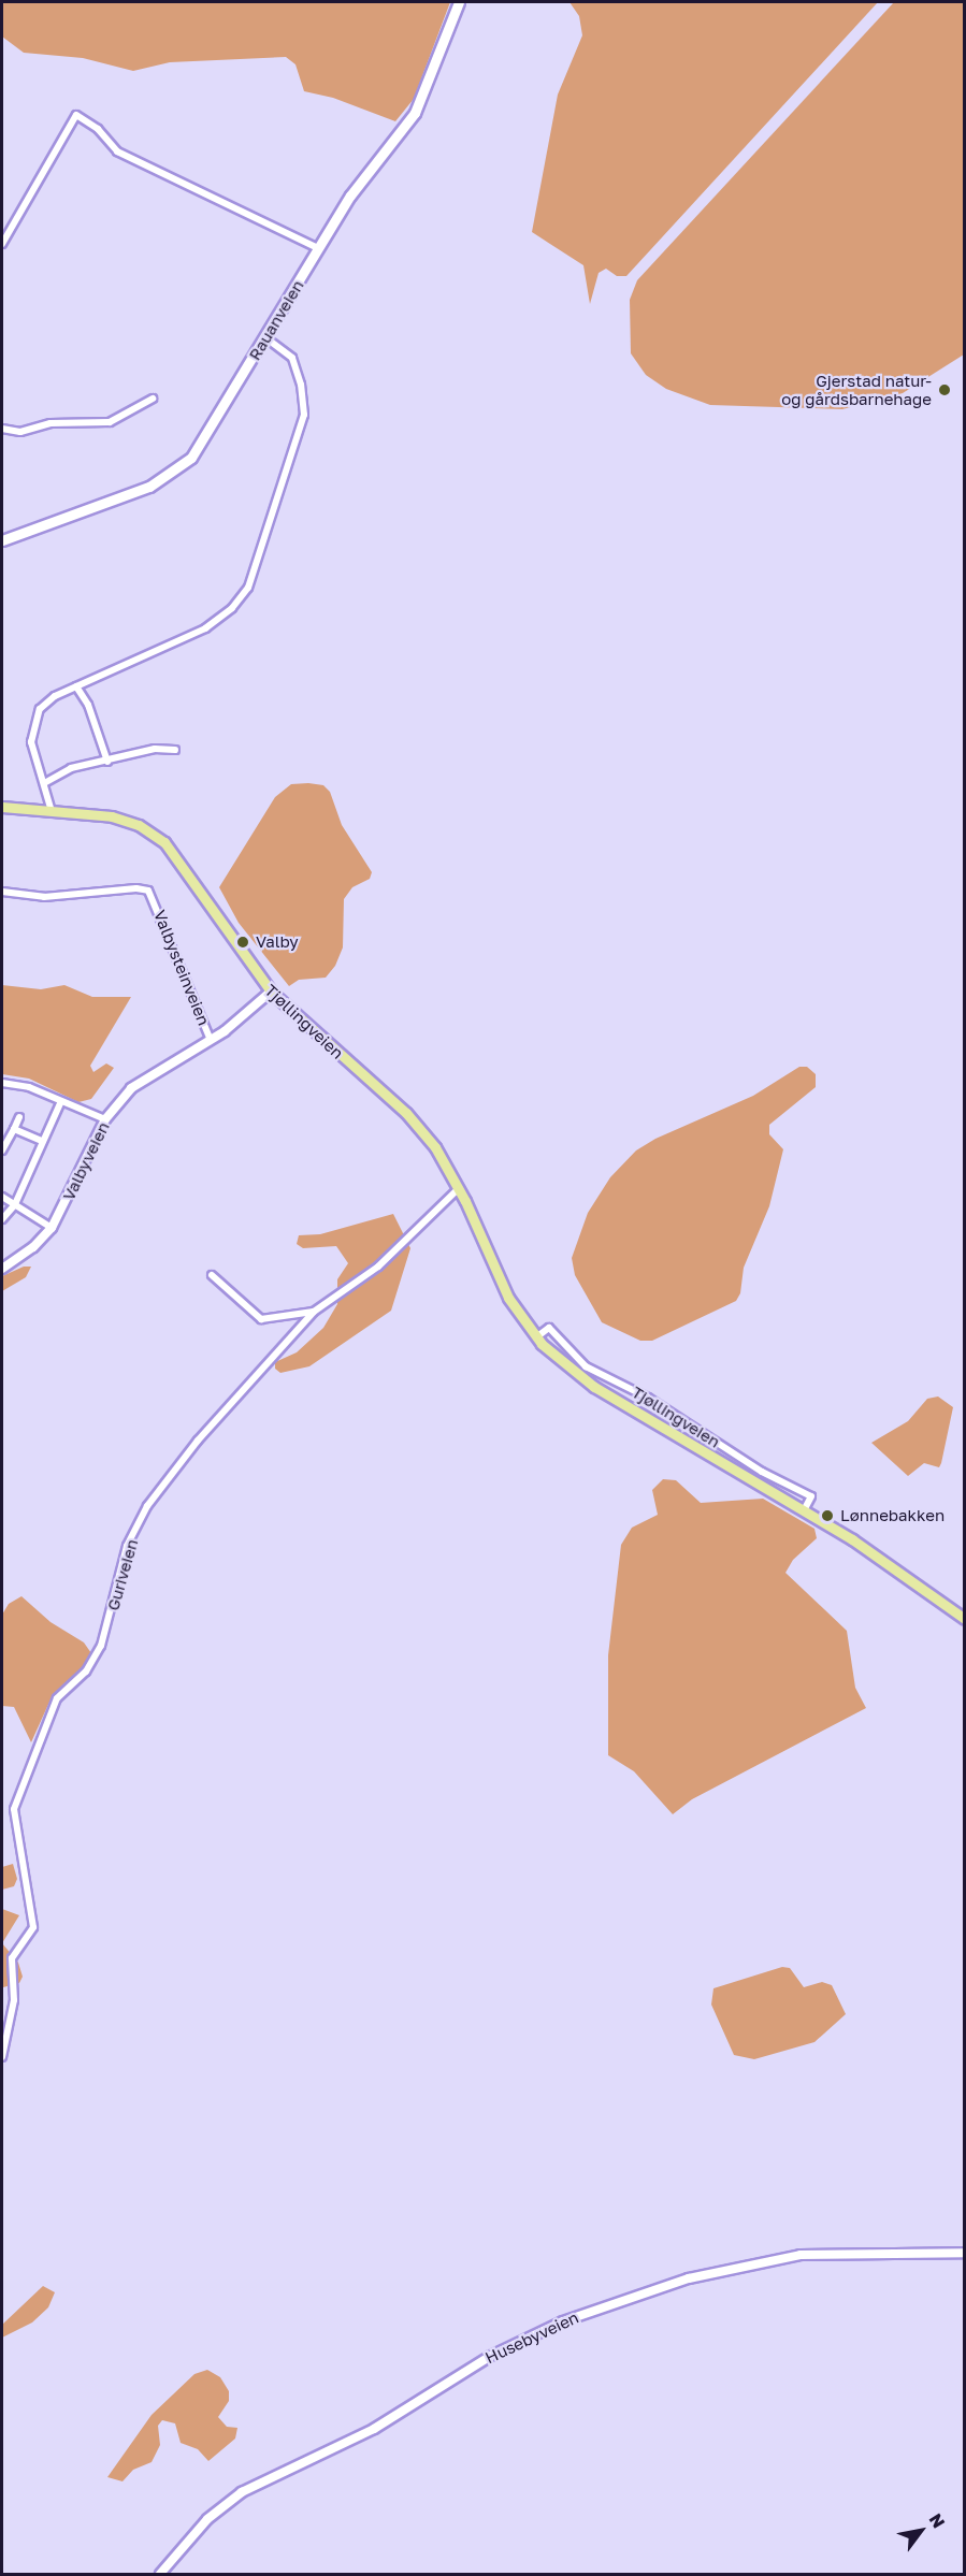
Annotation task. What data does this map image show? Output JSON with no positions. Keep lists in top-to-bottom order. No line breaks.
{"streets":{"main road":["Rauanveien","Tjøllingveien"],"street":["Valbysteinveien","Valbyveien","Guriveien","Husebyveien"]},"crossings":[["Valbysteinveien","Valbyveien"],["Tjøllingveien","Valbyveien"],["Tjøllingveien","Guriveien"]],"places":["Gjerstad natur- og gårdsbarnehage","Valby","Lønnebakken"],"north":"top right"}
